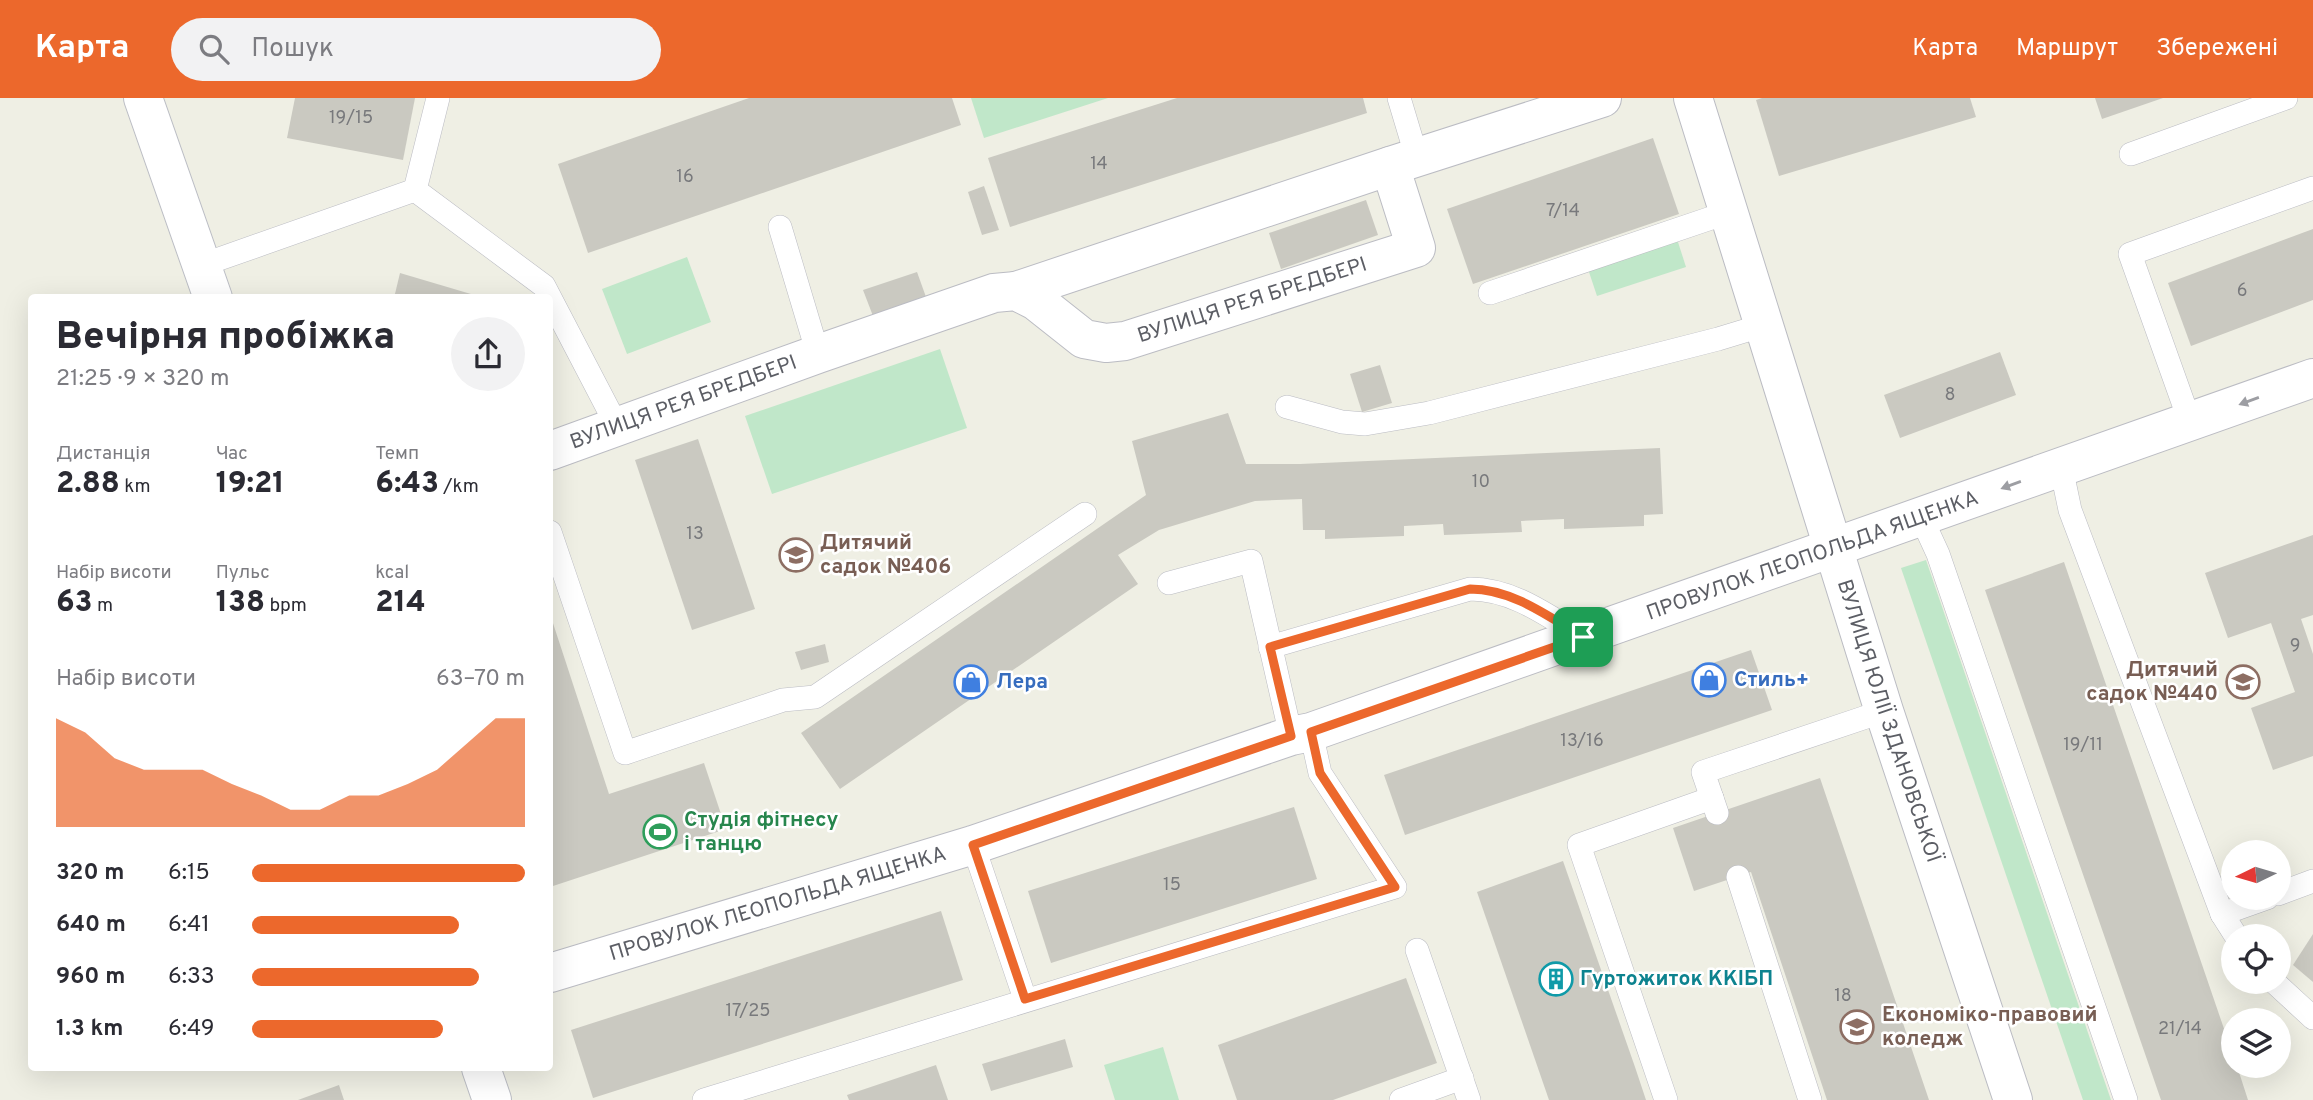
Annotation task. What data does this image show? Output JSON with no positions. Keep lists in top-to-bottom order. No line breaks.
{"streets":{"street":["ВУЛИЦЯ РЕЯ БРЕДБЕРІ","ПРОВУЛОК ЛЕОПОЛЬДА ЯЩЕНКА","ВУЛИЦЯ ЮЛІЇ ЗДАНОВСЬКОЇ"]},"crossings":[["ПРОВУЛОК ЛЕОПОЛЬДА ЯЩЕНКА","ВУЛИЦЯ ЮЛІЇ ЗДАНОВСЬКОЇ"]],"places":{"school or university":["Дитячий садок №406","Дитячий садок №440","Економіко-правовий коледж"],"shop":["Стиль+","Лера"],"sports":["Студія фітнесу і танцю"],"building":["Гуртожиток ККІБП"]},"house_numbers":["19/15","14","16","7/14","6","8","10","13","9","13/16","19/11","15","18","17/25","21/14"],"north":"left","page":{"header":"Карта","search":"Пошук","nav":["Карта","Маршрут","Збережені"],"heading":["Вечірня пробіжка","21:25 · 9 × 320 m"],"stats":[["Дистанція","2.88 km"],["Час","19:21"],["Темп","6:43 /km"],["Набір висоти","63 m"],["Пульс","138 bpm"],["kcal","214"]],"chart":["Набір висоти","63–70 m"],"list":[{"name":"320 m","note":"6:15"},{"name":"640 m","note":"6:41"},{"name":"960 m","note":"6:33"},{"name":"1.3 km","note":"6:49"}]}}
